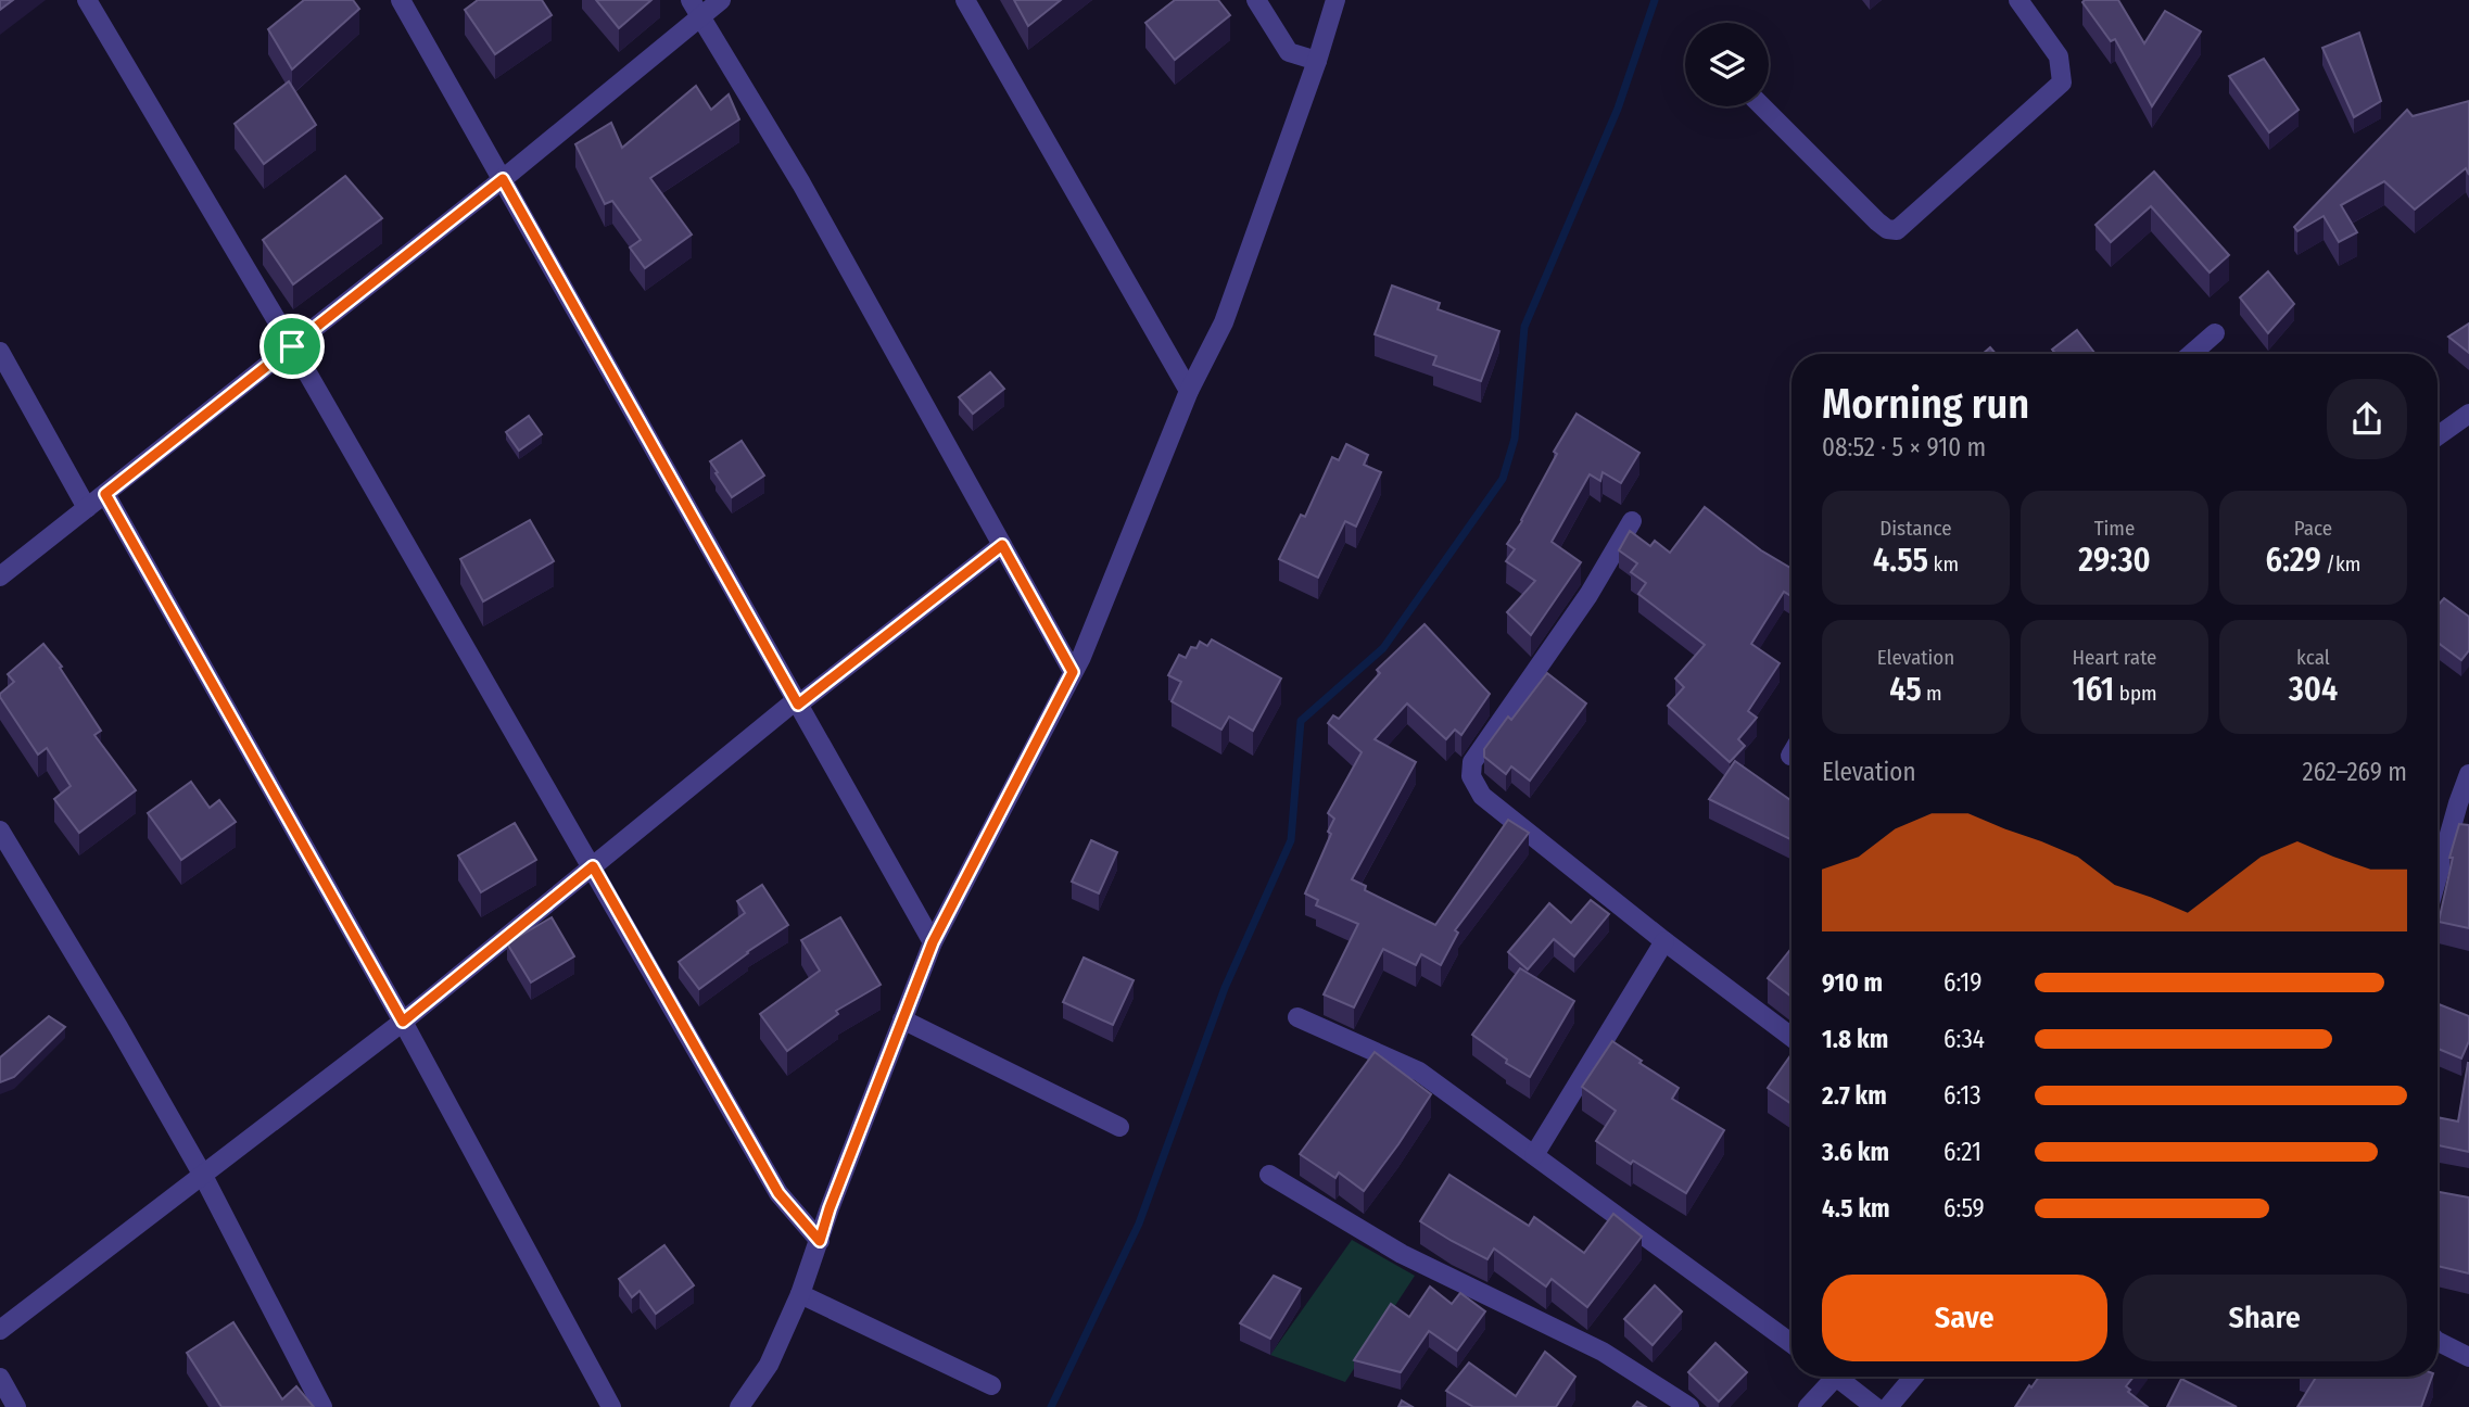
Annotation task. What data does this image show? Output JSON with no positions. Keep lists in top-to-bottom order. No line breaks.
{"page":{"heading":["Morning run","08:52 · 5 × 910 m"],"stats":[["Distance","4.55 km"],["Time","29:30"],["Pace","6:29 /km"],["Elevation","45 m"],["Heart rate","161 bpm"],["kcal","304"]],"chart":["Elevation","262–269 m"],"list":[{"name":"910 m","note":"6:19"},{"name":"1.8 km","note":"6:34"},{"name":"2.7 km","note":"6:13"},{"name":"3.6 km","note":"6:21"},{"name":"4.5 km","note":"6:59"}],"buttons":["Save","Share"]}}
